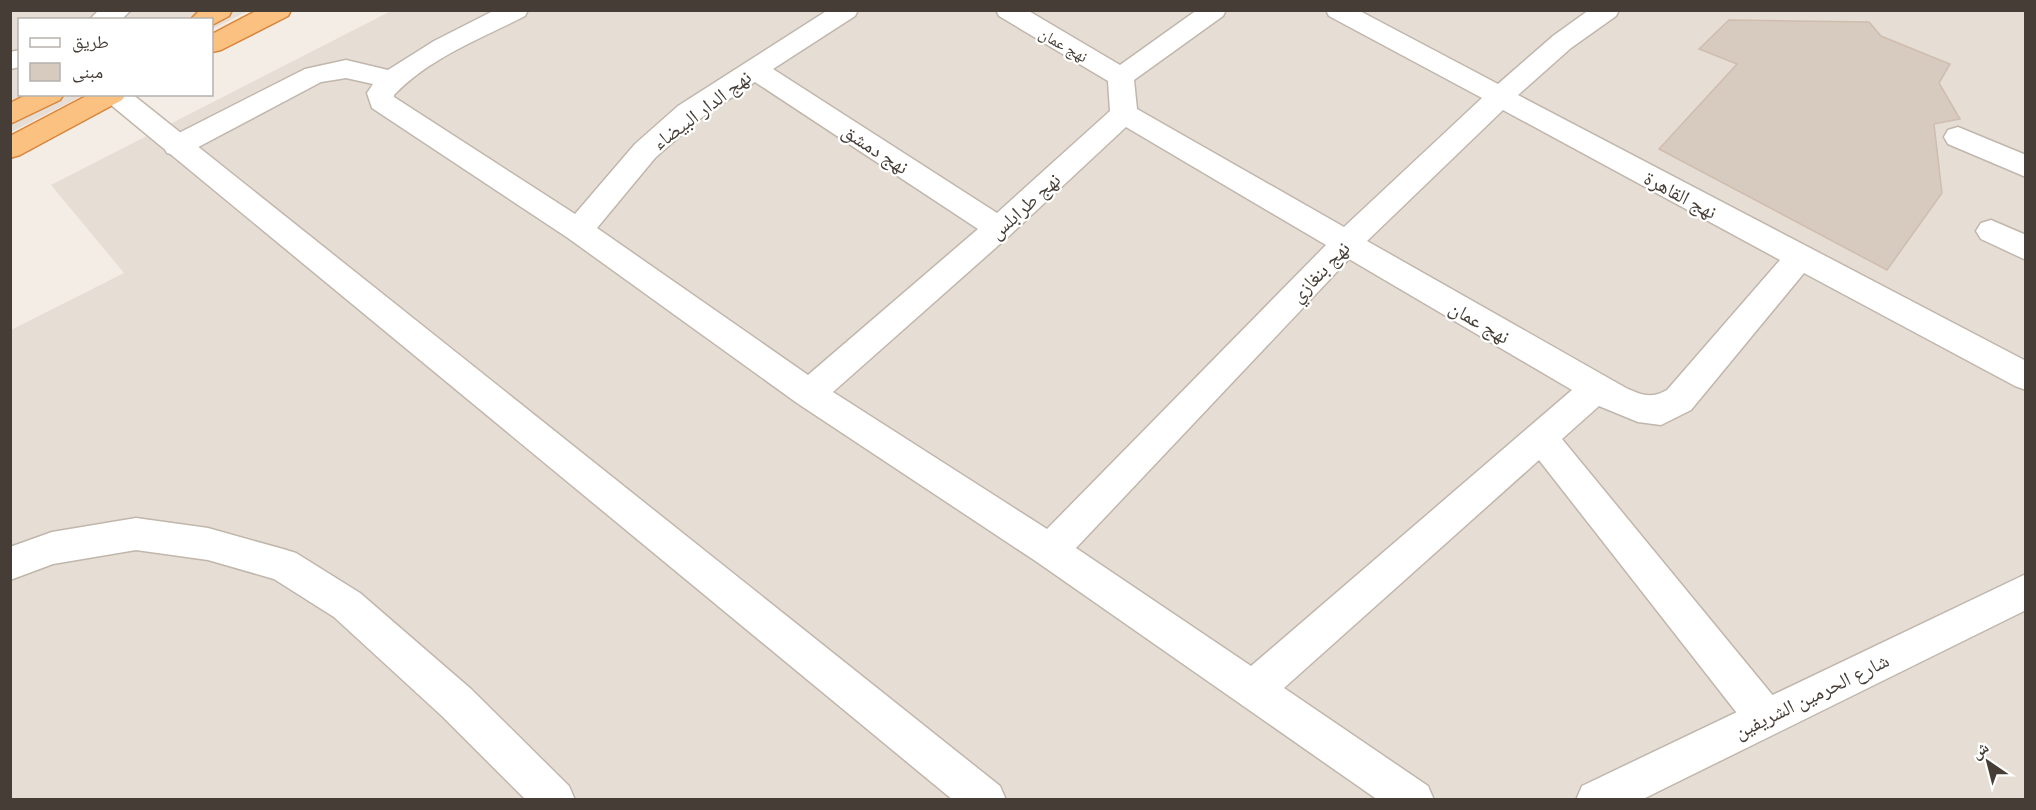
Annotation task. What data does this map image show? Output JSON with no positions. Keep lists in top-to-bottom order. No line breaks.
{"streets":{"street":["نهج عمان","نهج الدار البيضاء","نهج دمشق","نهج القاهرة","نهج طرابلس","نهج بنغازي","شارع الحرمين الشريفين"]},"crossings":[["نهج عمان","نهج القاهرة"],["نهج عمان","نهج طرابلس"],["نهج عمان","نهج بنغازي"],["نهج الدار البيضاء","نهج دمشق"],["نهج دمشق","نهج طرابلس"],["نهج القاهرة","نهج بنغازي"]],"legend":["طريق","مبنى"],"north":"top left"}
